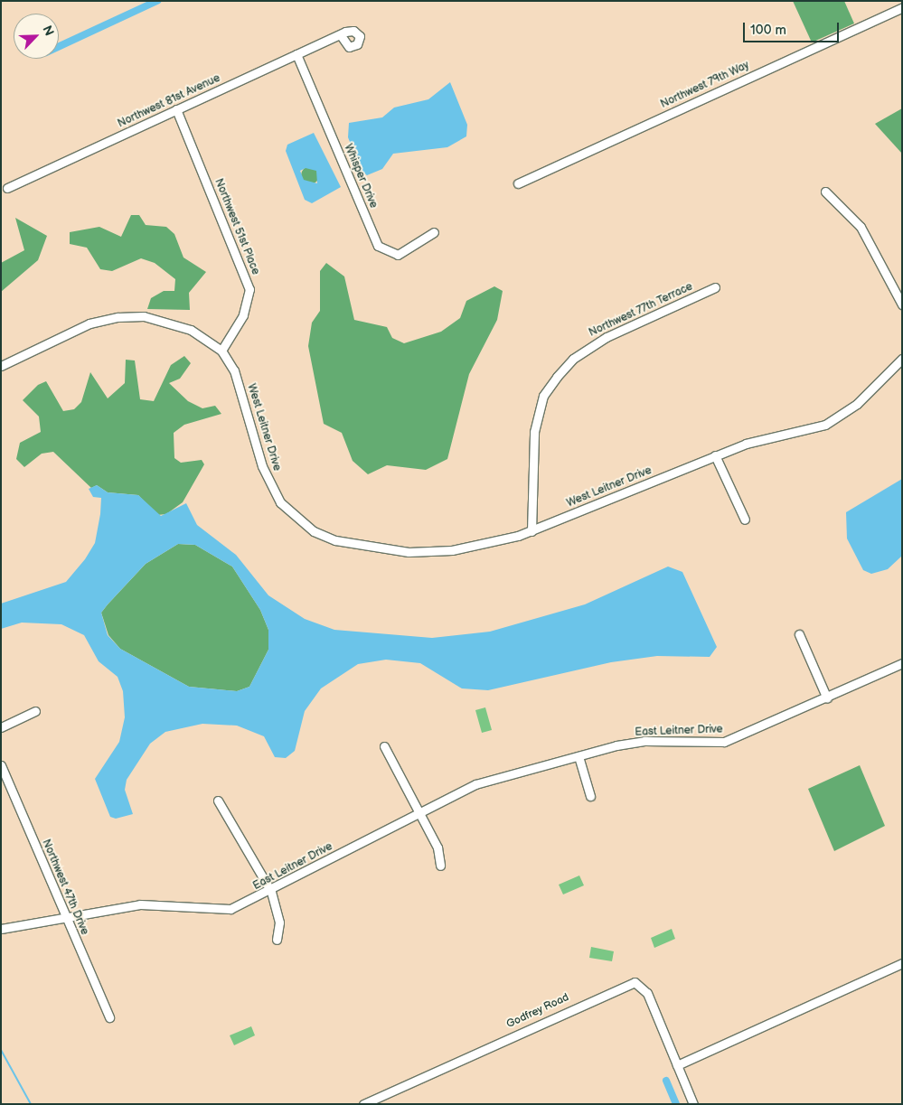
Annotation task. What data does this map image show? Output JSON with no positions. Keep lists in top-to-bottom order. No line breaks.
{"streets":{"street":["Northwest 79th Way","Northwest 81st Avenue","Whisper Drive","Northwest 51st Place","Northwest 77th Terrace","West Leitner Drive","East Leitner Drive","Northwest 47th Drive","Godfrey Road"]},"crossings":[["Northwest 81st Avenue","Whisper Drive"],["Northwest 81st Avenue","Northwest 51st Place"],["Northwest 51st Place","West Leitner Drive"],["Northwest 77th Terrace","West Leitner Drive"],["East Leitner Drive","Northwest 47th Drive"]],"scale_bar":"100 m","north":"top right"}
